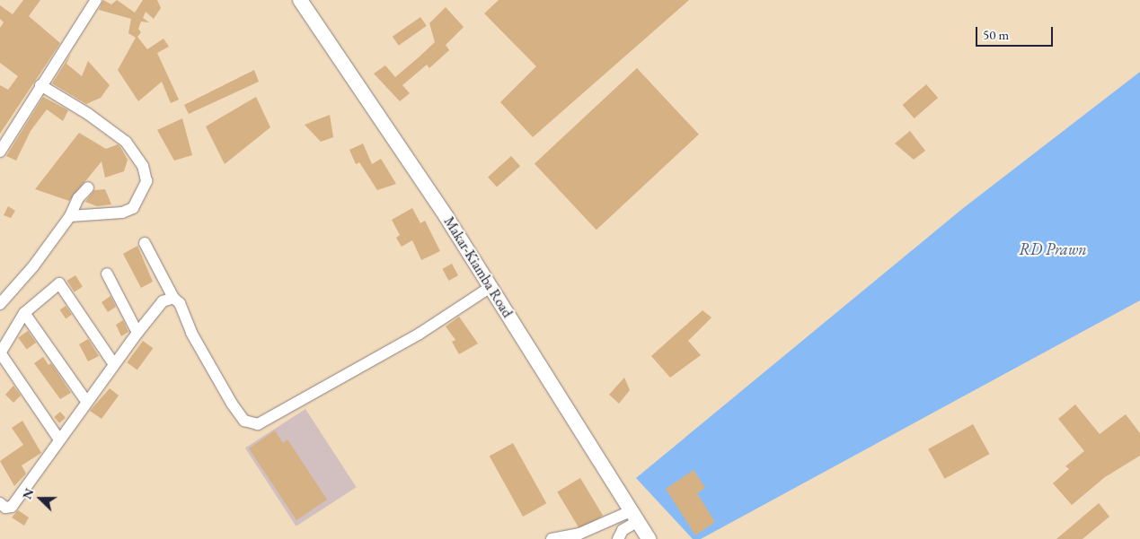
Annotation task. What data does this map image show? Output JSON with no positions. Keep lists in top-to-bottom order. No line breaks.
{"streets":{"main road":["Makar-Kiamba Road"]},"water":["RD Prawn"],"scale_bar":"50 m","north":"left"}
